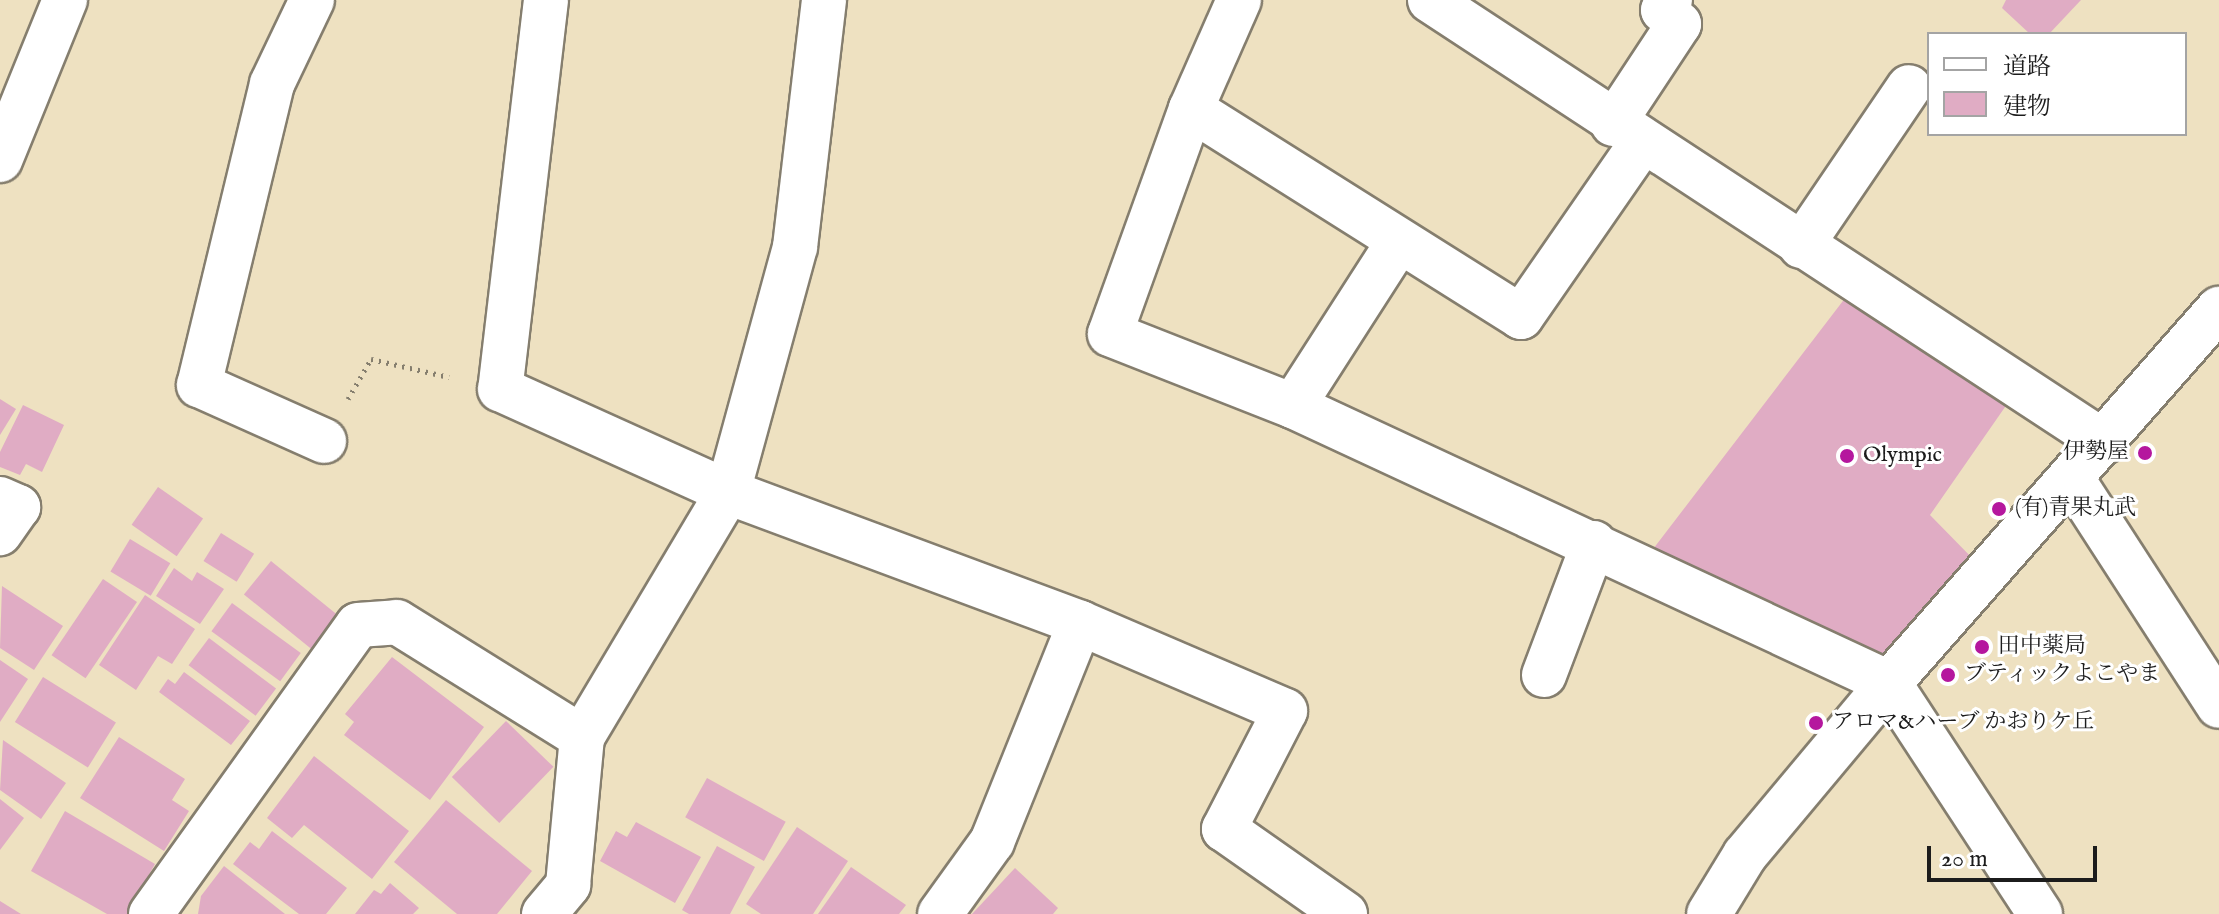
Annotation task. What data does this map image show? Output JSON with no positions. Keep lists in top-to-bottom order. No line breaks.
{"places":["伊勢屋","Olympic","(有)青果丸武","田中薬局","ブティックよこやま","アロマ&ハーブ かおりケ丘"],"legend":["道路","建物"],"scale_bar":"20 m"}
